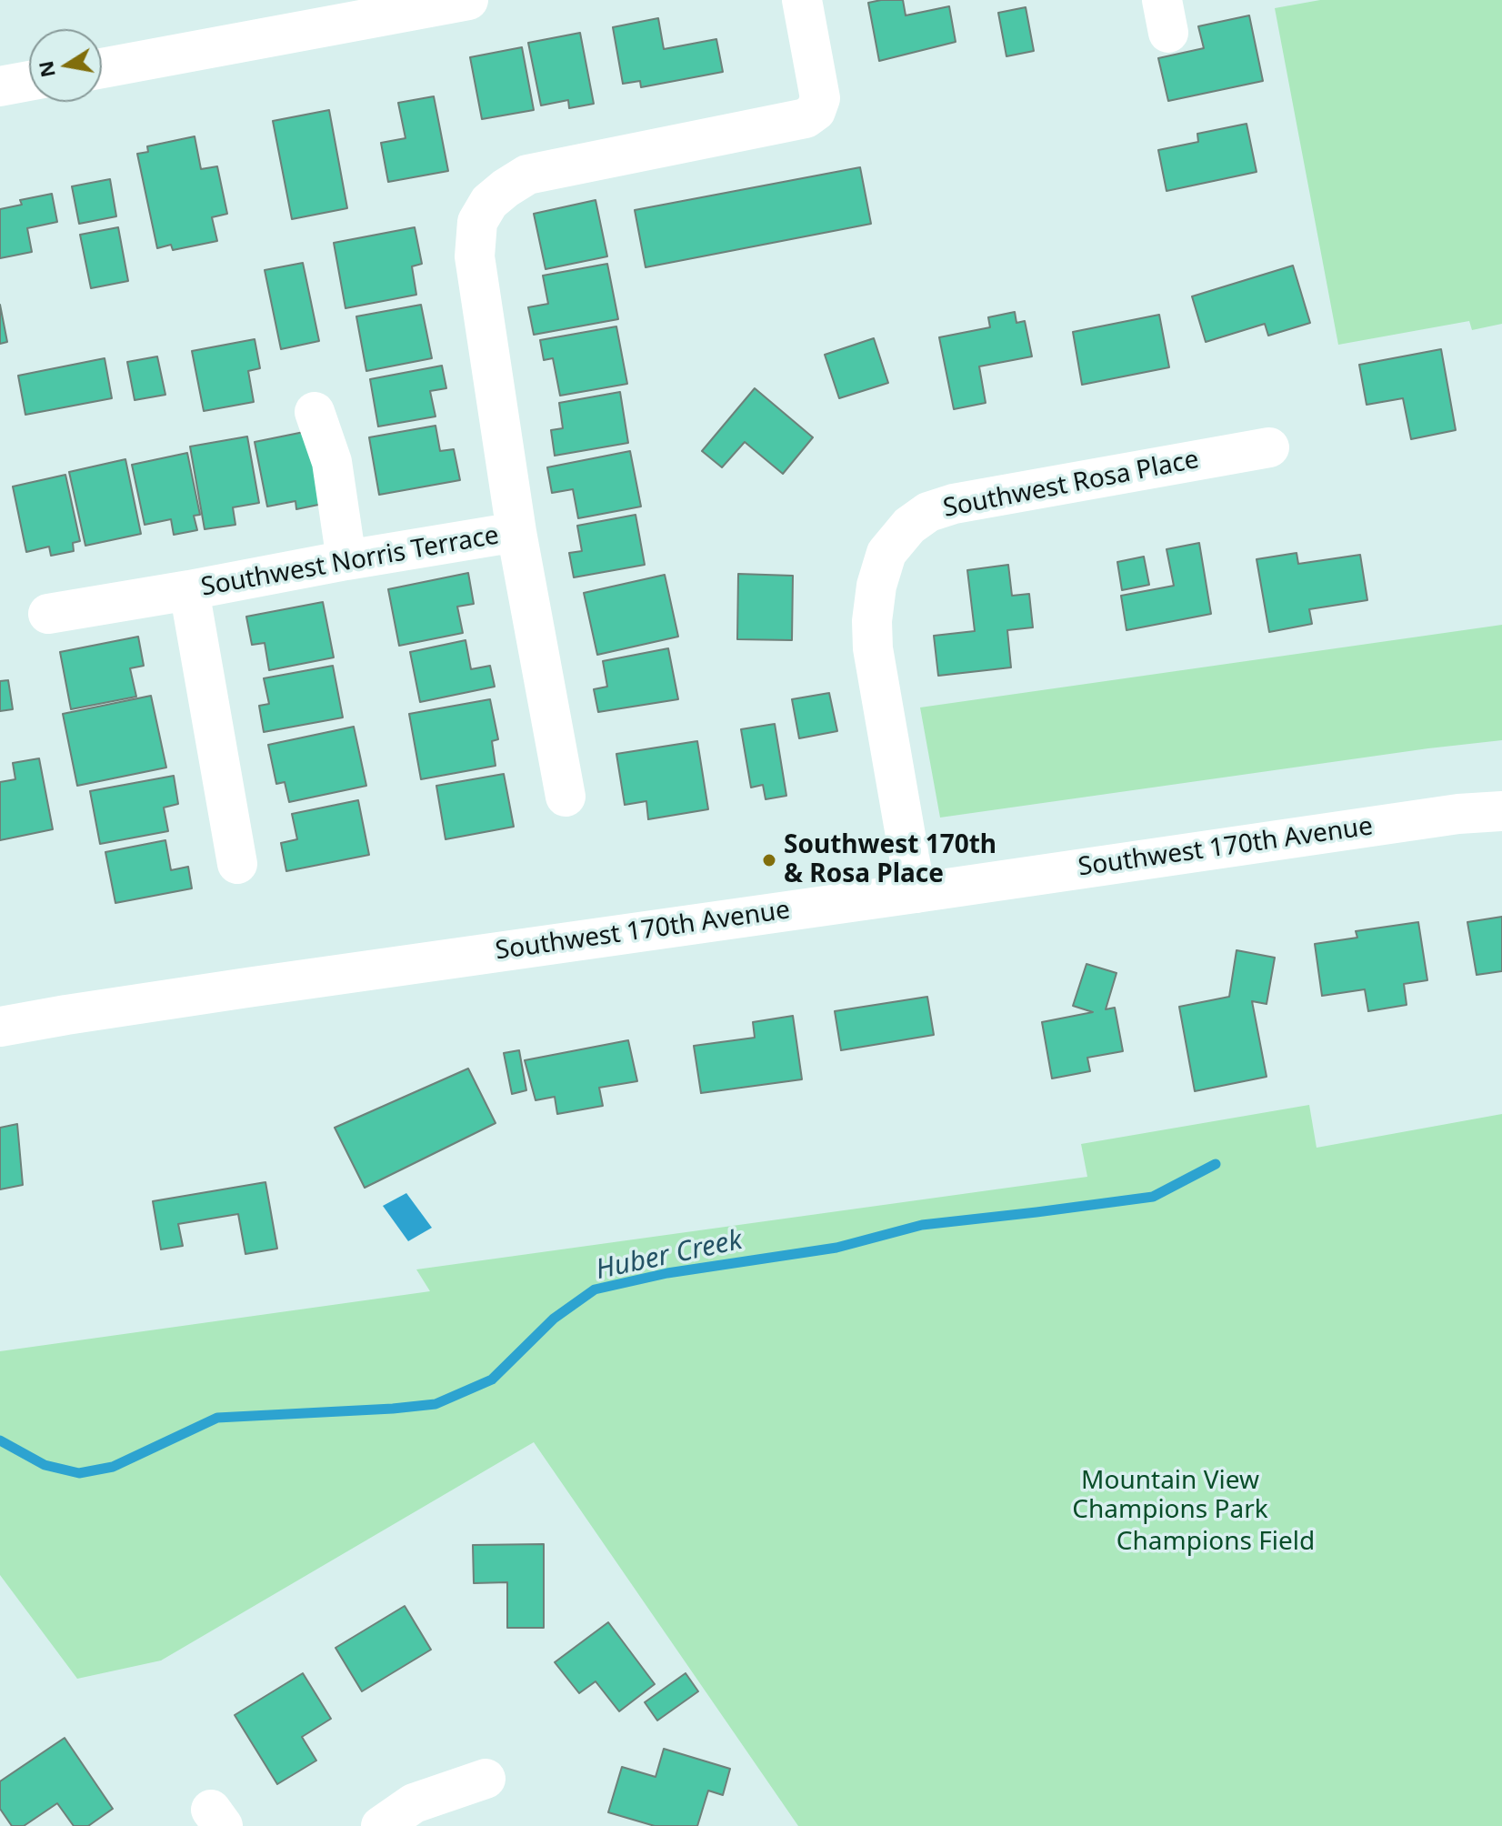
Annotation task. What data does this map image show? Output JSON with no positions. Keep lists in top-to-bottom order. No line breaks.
{"streets":{"street":["Southwest Rosa Place","Southwest Norris Terrace","Southwest 170th Avenue"]},"crossings":[["Southwest Rosa Place","Southwest 170th Avenue"]],"water":["Huber Creek"],"parks":["Mountain View Champions Park","Champions Field"],"places":["Southwest 170th & Rosa Place"],"north":"left"}
